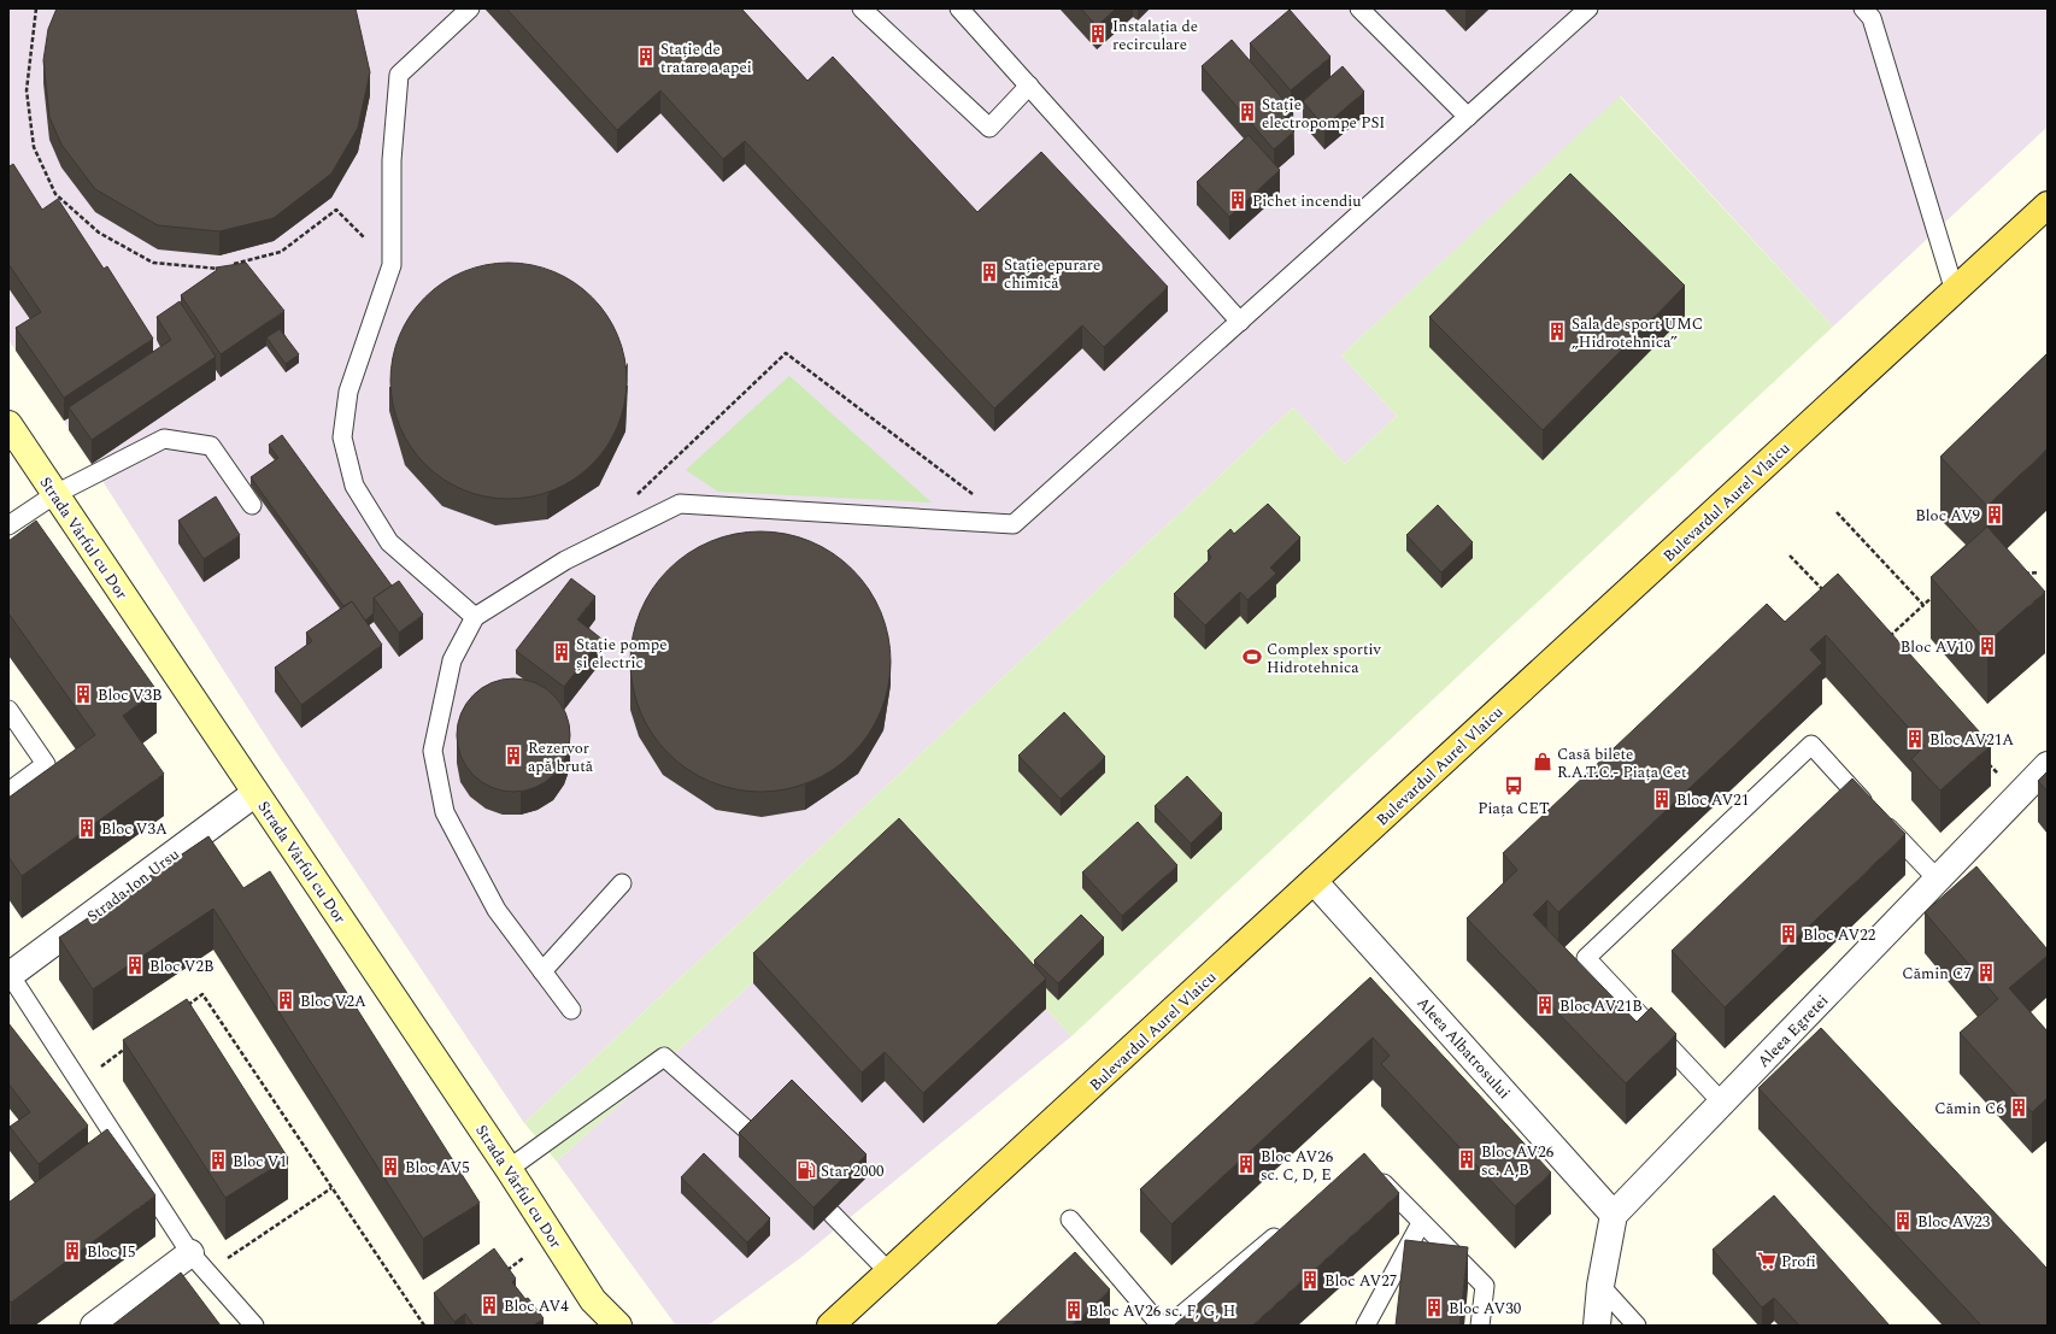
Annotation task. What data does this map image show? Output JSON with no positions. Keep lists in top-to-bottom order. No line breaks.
{"streets":{"main road":["Bulevardul Aurel Vlaicu"],"street":["Strada Vârful cu Dor","Strada Ion Ursu","Aleea Egretei","Aleea Albatrosului"]},"crossings":[["Bulevardul Aurel Vlaicu","Aleea Albatrosului"],["Strada Vârful cu Dor","Strada Ion Ursu"],["Aleea Egretei","Aleea Albatrosului"]],"places":{"building":["Instalația de recirculare","Stație de tratare a apei","Stație electropompe PSI","Pichet incendiu","Stație epurare chimică","Sala de sport UMC „Hidrotehnica”","Bloc AV9","Bloc AV10","Stație pompe și electric","Bloc V3B","Bloc AV21A","Rezervor apă brută","Bloc AV21","Bloc V3A","Bloc AV22","Bloc V2B","Cămin C7","Bloc V2A","Bloc AV21B","Cămin C6","Bloc AV26 sc. A,B","Bloc V1","Bloc AV26 sc. C, D, E","Bloc AV5","Bloc AV23","Bloc I5","Bloc AV27","Bloc AV4","Bloc AV30","Bloc AV26 sc. F, G, H"],"sports":["Complex sportiv Hidrotehnica"],"shop":["Casă bilete R.A.T.C.- Piața Cet"],"bus stop":["Piața CET"],"fuel station":["Star 2000"],"supermarket":["Profi"]}}
